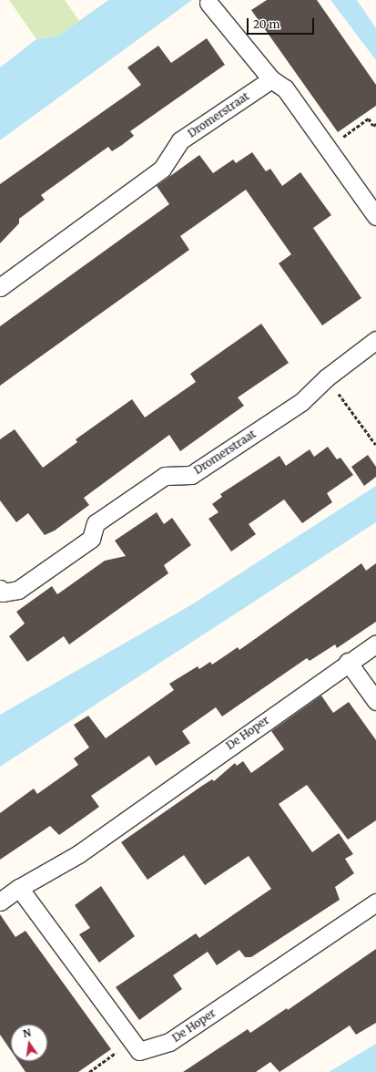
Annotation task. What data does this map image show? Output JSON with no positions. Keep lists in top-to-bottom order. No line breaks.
{"streets":{"street":["Dromerstraat","De Hoper"]},"scale_bar":"20 m","north":"top"}
